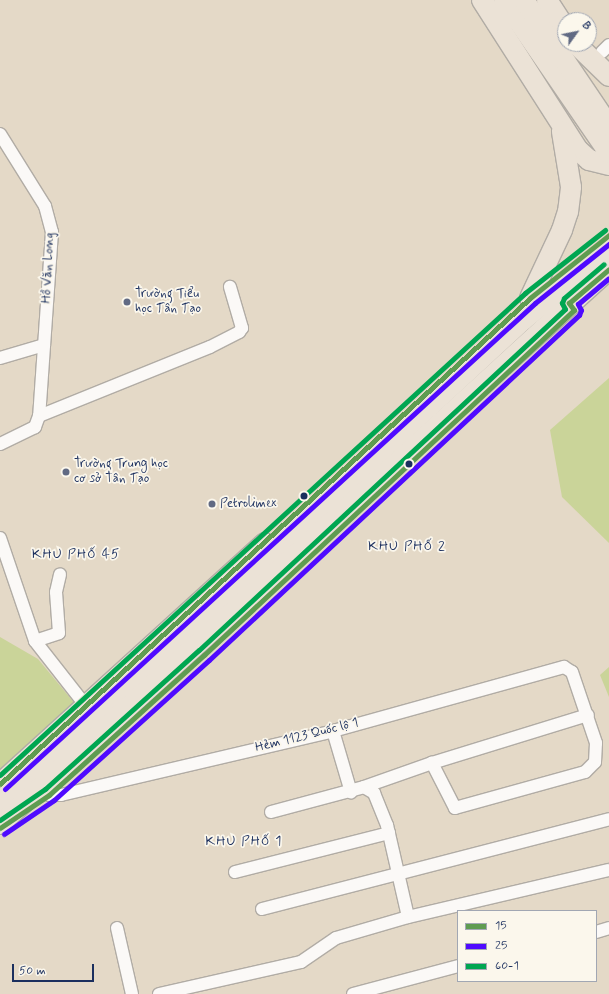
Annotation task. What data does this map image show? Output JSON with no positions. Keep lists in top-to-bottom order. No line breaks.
{"streets":{"street":["Hồ Văn Long","Hẻm 1123 Quốc lộ 1"]},"districts":["KHU PHỐ 2","KHU PHỐ 45","KHU PHỐ 1"],"places":["Trường Tiểu học Tân Tạo","Trường Trung học cơ sở Tân Tạo","Petrolimex"],"lines":["transit line 60-1","transit line 15","transit line 25"],"legend":["15","25","60-1"],"scale_bar":"50 m","north":"top right"}
